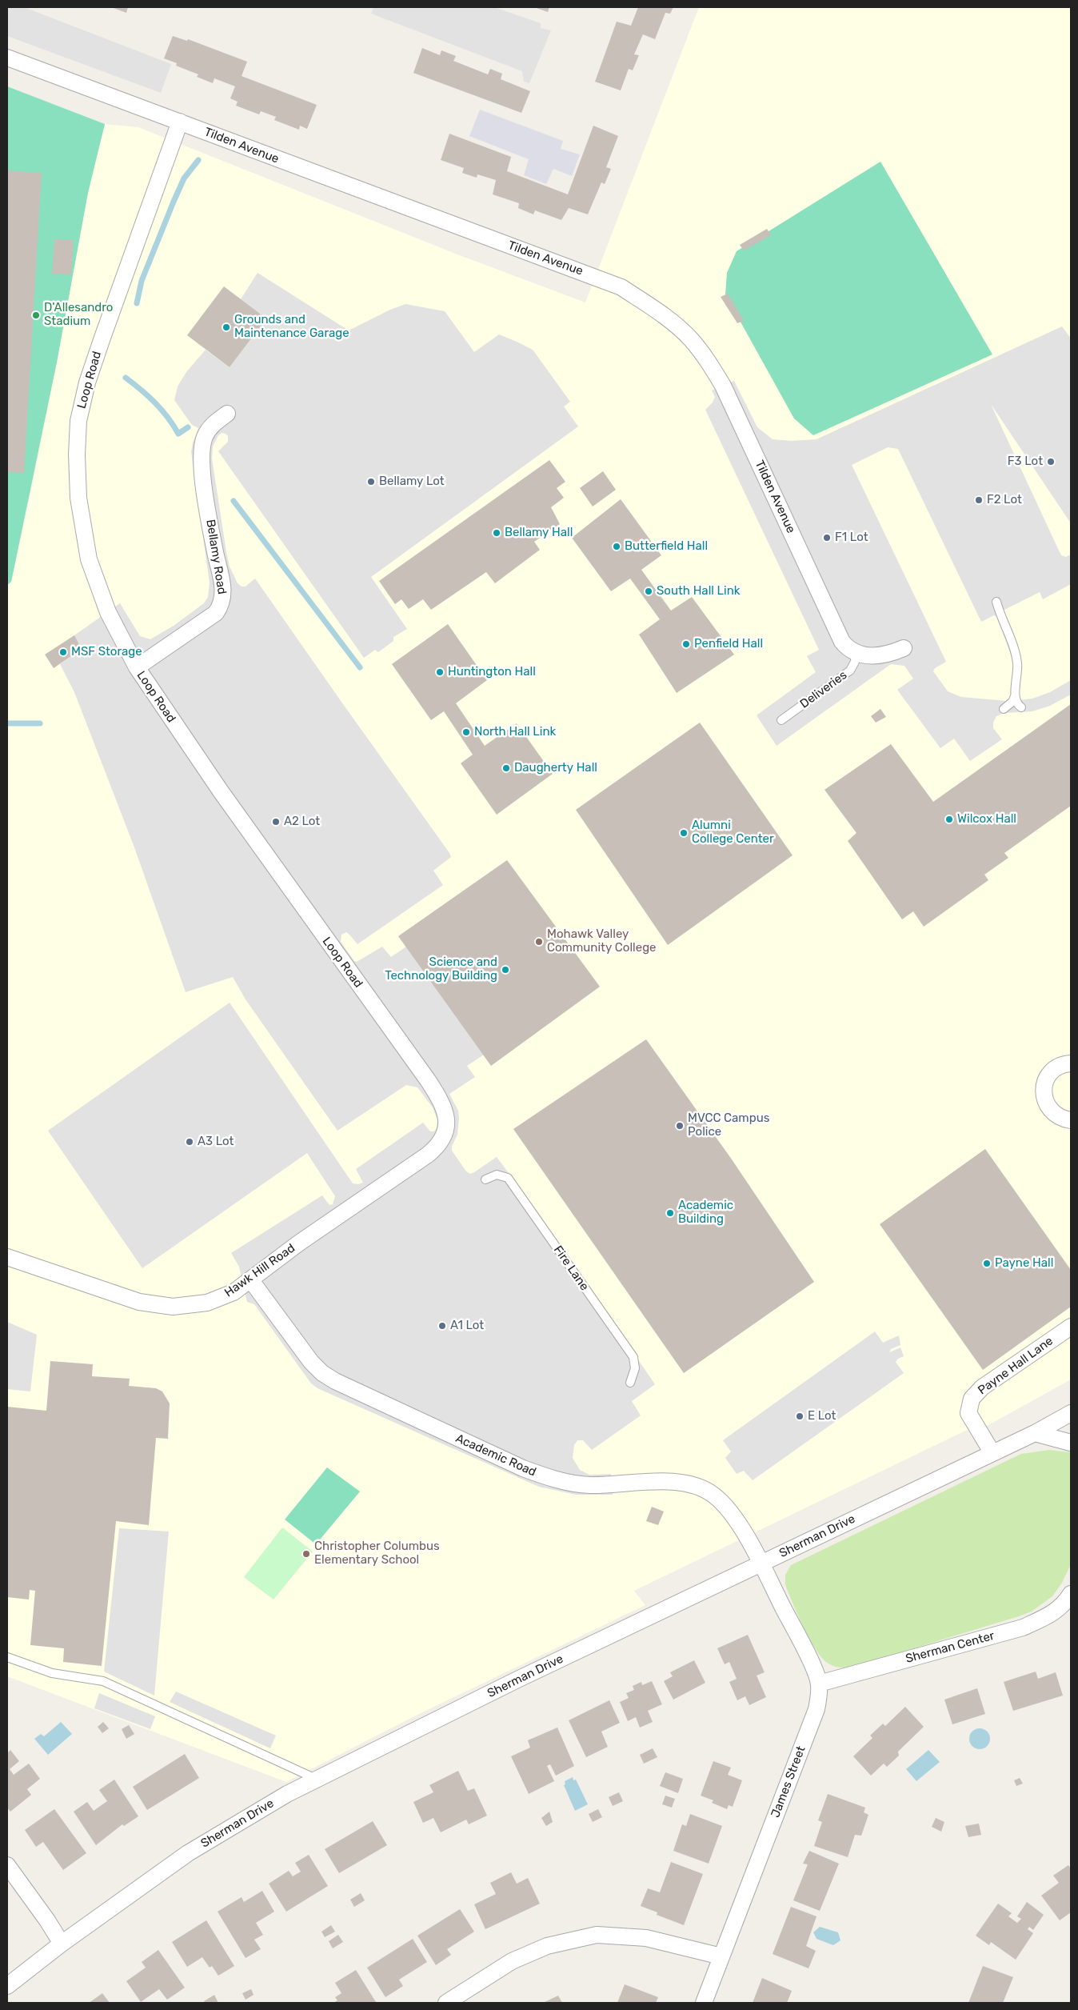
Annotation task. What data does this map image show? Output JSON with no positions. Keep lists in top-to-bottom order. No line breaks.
{"streets":{"street":["Tilden Avenue","Loop Road","Bellamy Road","Hawk Hill Road","Payne Hall Lane","Academic Road","Sherman Drive","Sherman Center","James Street"],"lane":["Deliveries","Fire Lane"]},"crossings":[["Tilden Avenue","Loop Road"],["Tilden Avenue","Deliveries"],["Loop Road","Bellamy Road"],["Loop Road","Hawk Hill Road"],["Hawk Hill Road","Academic Road"],["Payne Hall Lane","Sherman Drive"],["Academic Road","Sherman Drive"],["Academic Road","James Street"],["Sherman Drive","James Street"],["Sherman Center","James Street"]],"places":["D'Allesandro Stadium","Grounds and Maintenance Garage","F3 Lot","Bellamy Lot","F2 Lot","Bellamy Hall","F1 Lot","Butterfield Hall","South Hall Link","Penfield Hall","MSF Storage","Huntington Hall","North Hall Link","Daugherty Hall","Wilcox Hall","A2 Lot","Alumni College Center","Mohawk Valley Community College","Science and Technology Building","MVCC Campus Police","A3 Lot","Academic Building","Payne Hall","A1 Lot","E Lot","Christopher Columbus Elementary School"]}
